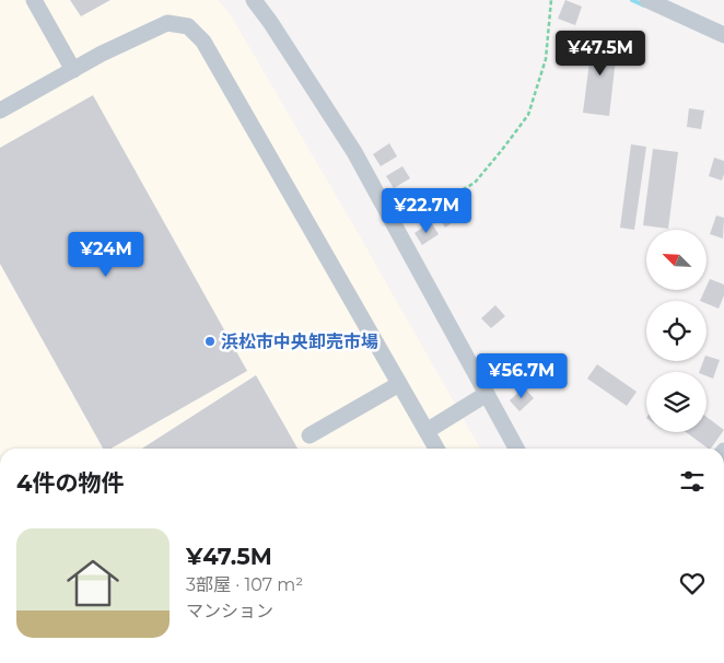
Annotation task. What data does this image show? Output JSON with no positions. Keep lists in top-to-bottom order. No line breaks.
{"places":["浜松市中央卸売市場"],"north":"top left","page":{"price":["¥47.5M","¥22.7M","¥24M","¥56.7M"],"heading":"4件の物件","list":[{"name":"¥47.5M","note":"3部屋 · 107 m² · マンション"}]}}
